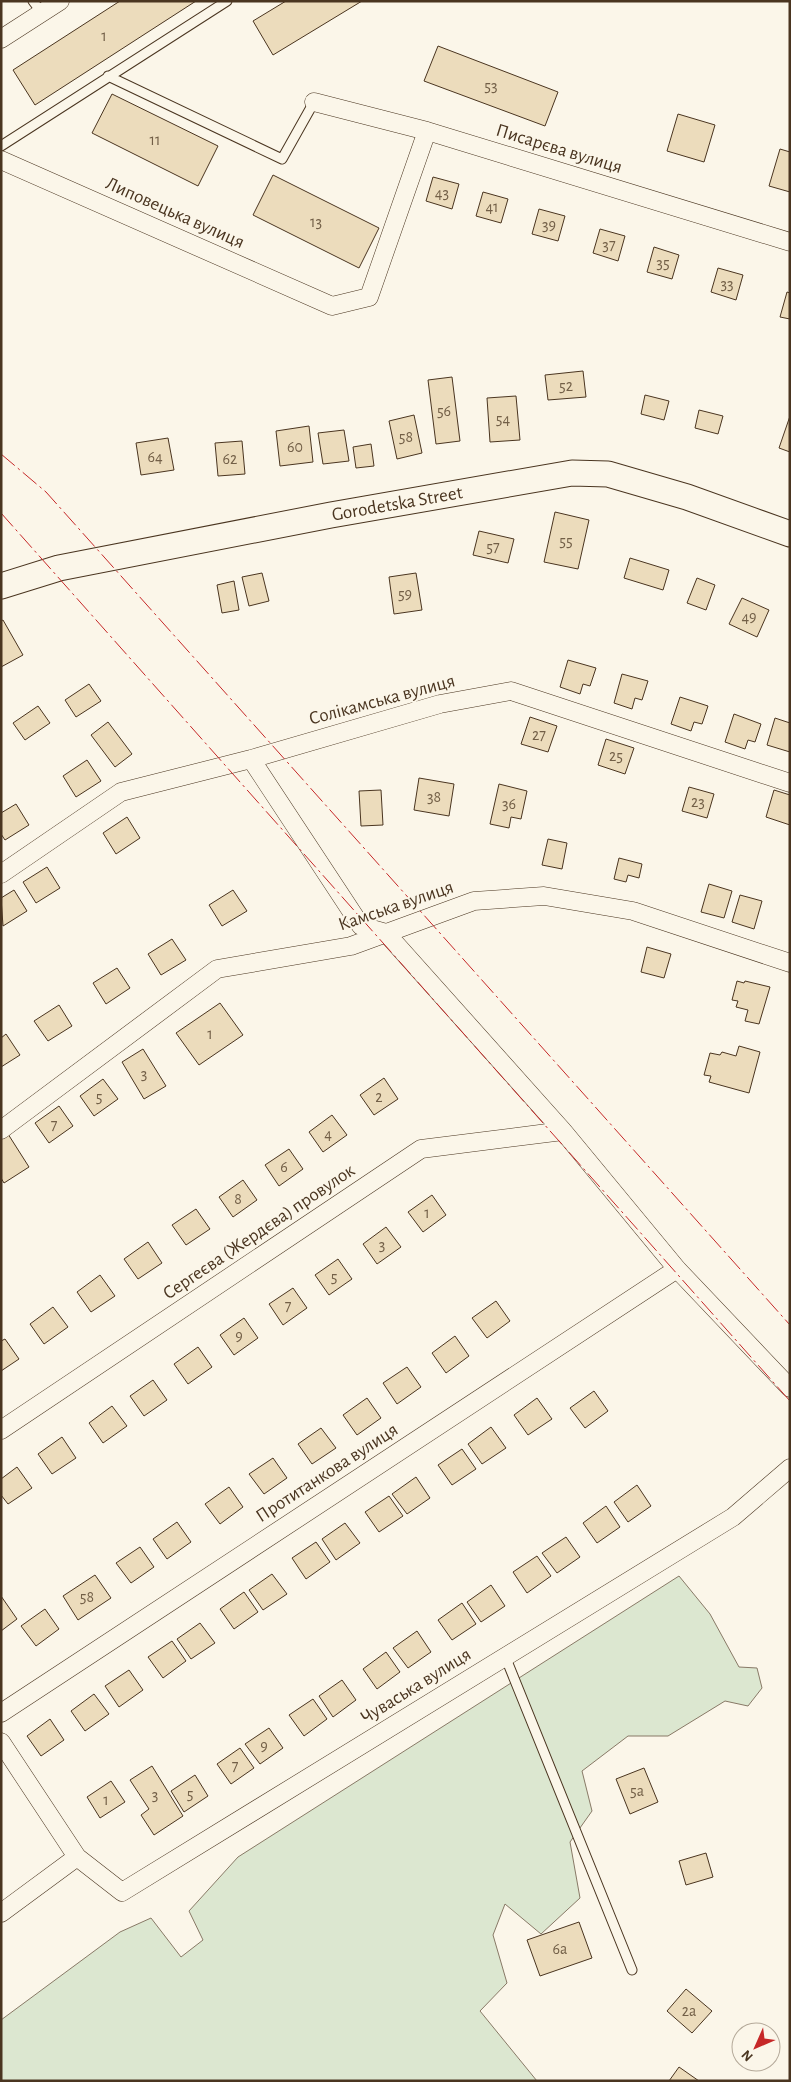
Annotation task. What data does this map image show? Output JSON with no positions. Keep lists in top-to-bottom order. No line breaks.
{"streets":{"main road":["Gorodetska Street"],"street":["Писарєва вулиця","Липовецька вулиця","Солікамська вулиця","Камська вулиця","Сергеєва (Жердєва) провулок","Протитанкова вулиця","Чуваська вулиця"]},"crossings":[["Писарєва вулиця","Липовецька вулиця"]],"house_numbers":["1","53","11","43","41","13","39","37","35","33","52","56","54","58","60","64","62","55","57","59","49","27","25","38","23","36","1","3","5","2","7","4","6","8","1","3","5","7","9","58","9","7","5а","5","3","1","6а","2а"],"north":"bottom left"}
